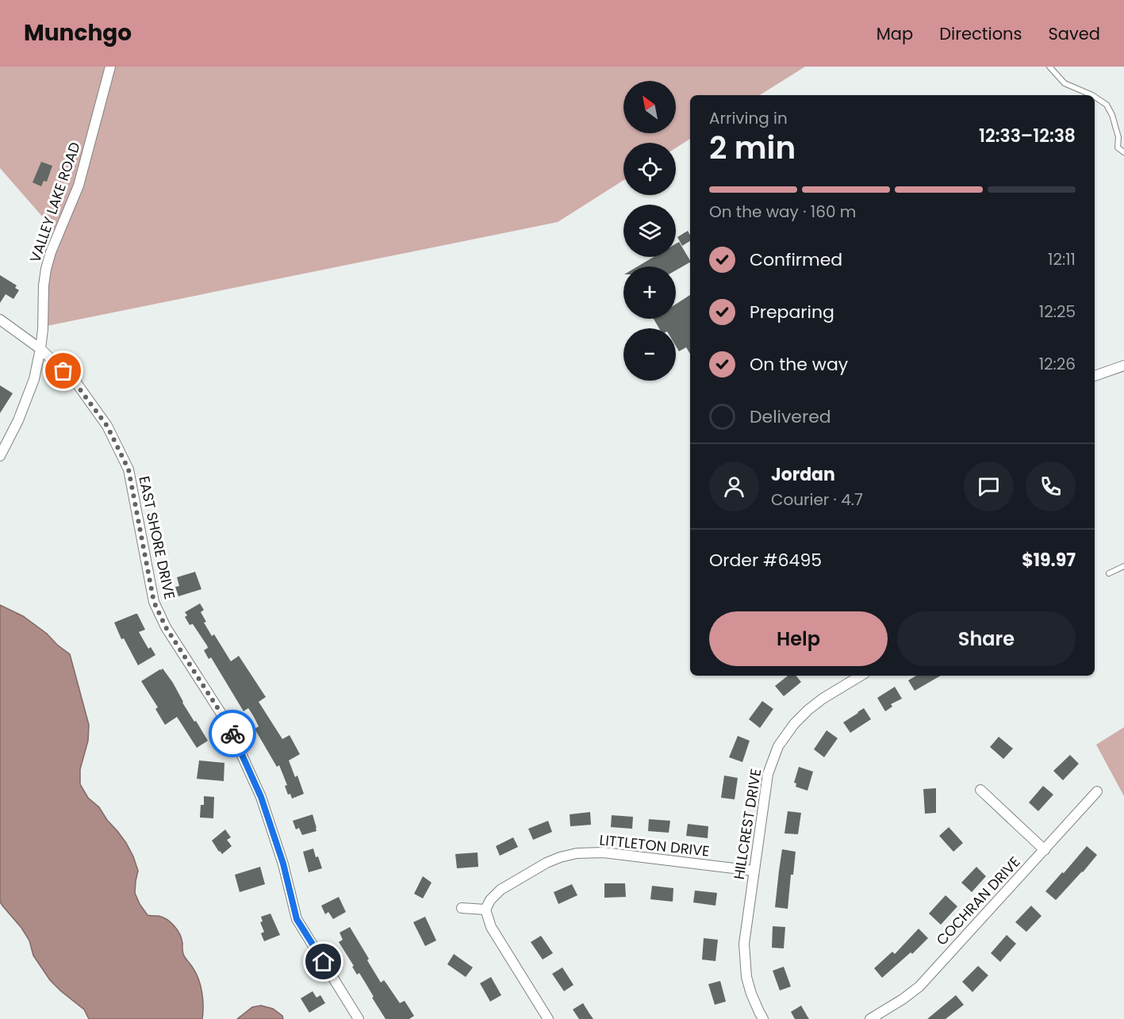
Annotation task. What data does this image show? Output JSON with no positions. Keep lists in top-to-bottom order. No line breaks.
{"streets":{"street":["VALLEY LAKE ROAD","EAST SHORE DRIVE","HILLCREST DRIVE","LITTLETON DRIVE","COCHRAN DRIVE"]},"crossings":[["VALLEY LAKE ROAD","EAST SHORE DRIVE"],["HILLCREST DRIVE","LITTLETON DRIVE"]],"north":"top left","page":{"header":"Munchgo","nav":["Map","Directions","Saved"],"map_buttons":["+","−"],"heading":["2 min","Arriving in","12:33–12:38"],"panel":["Jordan","Courier · 4.7","Order #6495","$19.97"],"bar":"On the way · 160 m","list":[["Confirmed","12:11"],["Preparing","12:25"],["On the way","12:26"],"Delivered"],"buttons":["Help","Share"]}}
